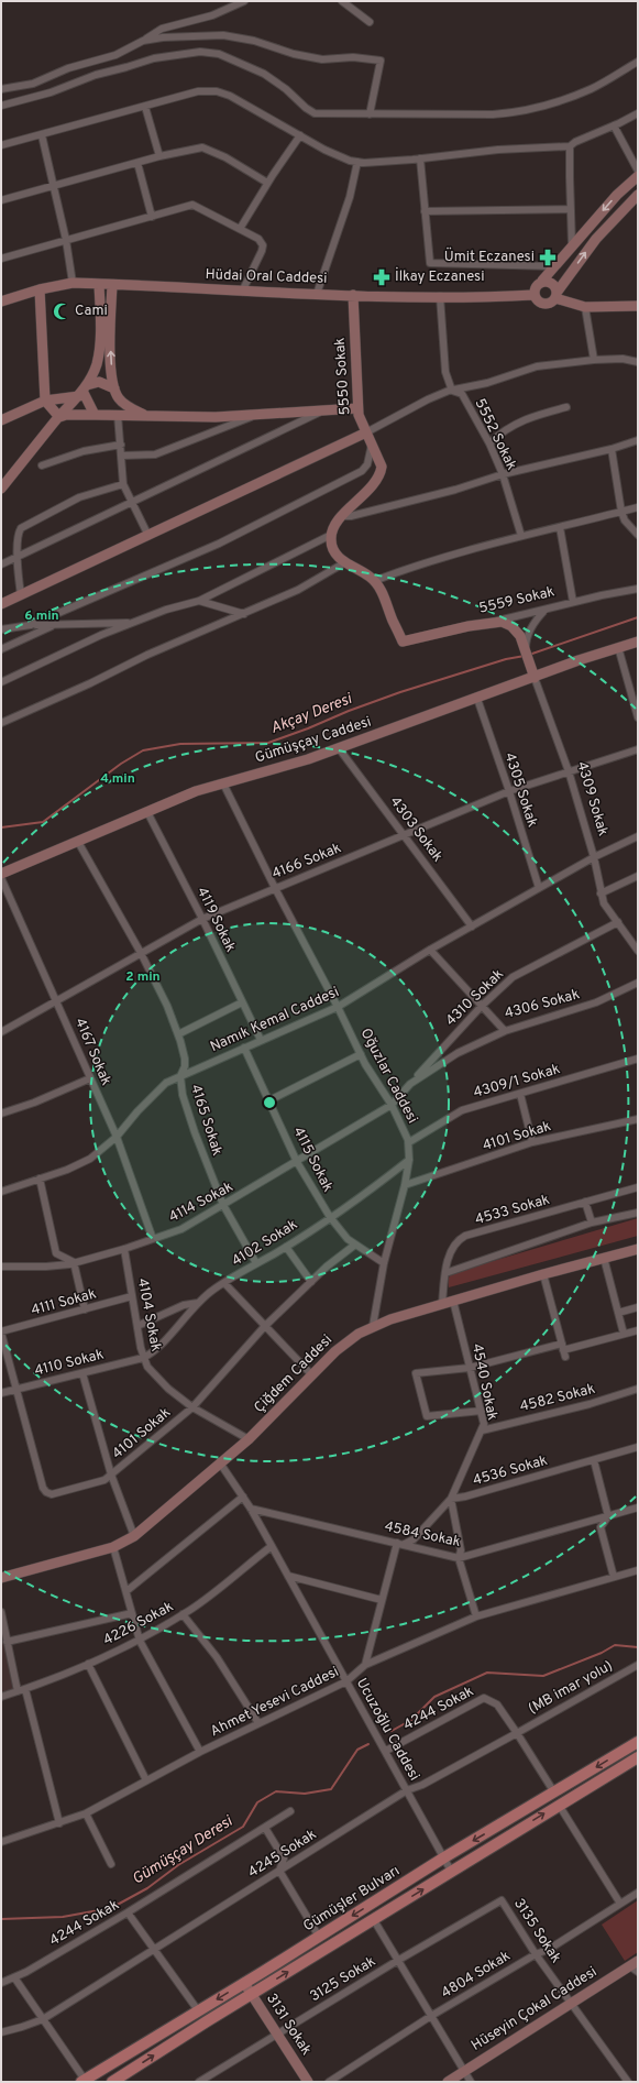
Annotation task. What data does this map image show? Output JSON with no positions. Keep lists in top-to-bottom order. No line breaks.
{"streets":{"main road":["Gümüşler Bulvarı"],"street":["Hüdai Oral Caddesi","5550 Sokak","5552 Sokak","5559 Sokak","Gümüşçay Caddesi","4305 Sokak","4309 Sokak","4303 Sokak","4166 Sokak","4119 Sokak","4310 Sokak","4306 Sokak","Namık Kemal Caddesi","4167 Sokak","Oğuzlar Caddesi","4309/1 Sokak","4165 Sokak","4101 Sokak","4115 Sokak","4114 Sokak","4533 Sokak","4102 Sokak","4111 Sokak","4104 Sokak","4110 Sokak","Çiğdem Caddesi","4540 Sokak","4582 Sokak","4536 Sokak","4584 Sokak","4226 Sokak","(MB imar yolu)","Ahmet Yesevi Caddesi","4244 Sokak","Ucuzoğlu Caddesi","4245 Sokak","3135 Sokak","4804 Sokak","3125 Sokak","Hüseyin Çokal Caddesi","3131 Sokak"]},"crossings":[["Hüdai Oral Caddesi","5550 Sokak"],["5559 Sokak","4309 Sokak"],["Gümüşçay Caddesi","4305 Sokak"],["Gümüşçay Caddesi","4309 Sokak"],["Gümüşçay Caddesi","4303 Sokak"],["Gümüşçay Caddesi","4119 Sokak"],["Gümüşçay Caddesi","Oğuzlar Caddesi"],["Gümüşçay Caddesi","4165 Sokak"],["4305 Sokak","4166 Sokak"],["4305 Sokak","Namık Kemal Caddesi"],["4309 Sokak","4166 Sokak"],["4309 Sokak","4310 Sokak"],["4309 Sokak","Namık Kemal Caddesi"],["4303 Sokak","4166 Sokak"],["4303 Sokak","Namık Kemal Caddesi"],["4166 Sokak","4119 Sokak"],["4166 Sokak","4167 Sokak"],["4166 Sokak","Oğuzlar Caddesi"],["4166 Sokak","4165 Sokak"],["4119 Sokak","Namık Kemal Caddesi"],["4310 Sokak","4306 Sokak"],["4310 Sokak","Oğuzlar Caddesi"],["4310 Sokak","4114 Sokak"],["4306 Sokak","Namık Kemal Caddesi"],["Namık Kemal Caddesi","4167 Sokak"],["Namık Kemal Caddesi","Oğuzlar Caddesi"],["Namık Kemal Caddesi","4165 Sokak"],["Namık Kemal Caddesi","4115 Sokak"],["4167 Sokak","4114 Sokak"],["Oğuzlar Caddesi","4309/1 Sokak"],["Oğuzlar Caddesi","4101 Sokak"],["Oğuzlar Caddesi","4115 Sokak"],["Oğuzlar Caddesi","4114 Sokak"],["Oğuzlar Caddesi","4102 Sokak"],["Oğuzlar Caddesi","Çiğdem Caddesi"],["4165 Sokak","4114 Sokak"],["4165 Sokak","4102 Sokak"],["4101 Sokak","4115 Sokak"],["4101 Sokak","4111 Sokak"],["4101 Sokak","4104 Sokak"],["4101 Sokak","4110 Sokak"],["4115 Sokak","4114 Sokak"],["4115 Sokak","4102 Sokak"],["4114 Sokak","4104 Sokak"],["4533 Sokak","Çiğdem Caddesi"],["4102 Sokak","4104 Sokak"],["4102 Sokak","4110 Sokak"],["4111 Sokak","4104 Sokak"],["4104 Sokak","4110 Sokak"],["4104 Sokak","Çiğdem Caddesi"],["Çiğdem Caddesi","4540 Sokak"],["Çiğdem Caddesi","Ucuzoğlu Caddesi"],["4540 Sokak","4582 Sokak"],["4540 Sokak","4536 Sokak"],["4584 Sokak","Ucuzoğlu Caddesi"],["4226 Sokak","Ucuzoğlu Caddesi"],["(MB imar yolu)","4244 Sokak"],["(MB imar yolu)","4245 Sokak"],["Ahmet Yesevi Caddesi","Ucuzoğlu Caddesi"],["4244 Sokak","Ucuzoğlu Caddesi"],["4244 Sokak","4245 Sokak"],["Ucuzoğlu Caddesi","4245 Sokak"],["Ucuzoğlu Caddesi","Gümüşler Bulvarı"],["Gümüşler Bulvarı","3131 Sokak"],["3135 Sokak","4804 Sokak"],["3135 Sokak","3125 Sokak"],["3135 Sokak","Hüseyin Çokal Caddesi"],["3125 Sokak","3131 Sokak"]],"water":["Akçay Deresi","Gümüşçay Deresi"],"places":{"pharmacy":["Ümit Eczanesi","İlkay Eczanesi"],"mosque":["Cami"]},"rings":["6 min","4 min","2 min"]}
